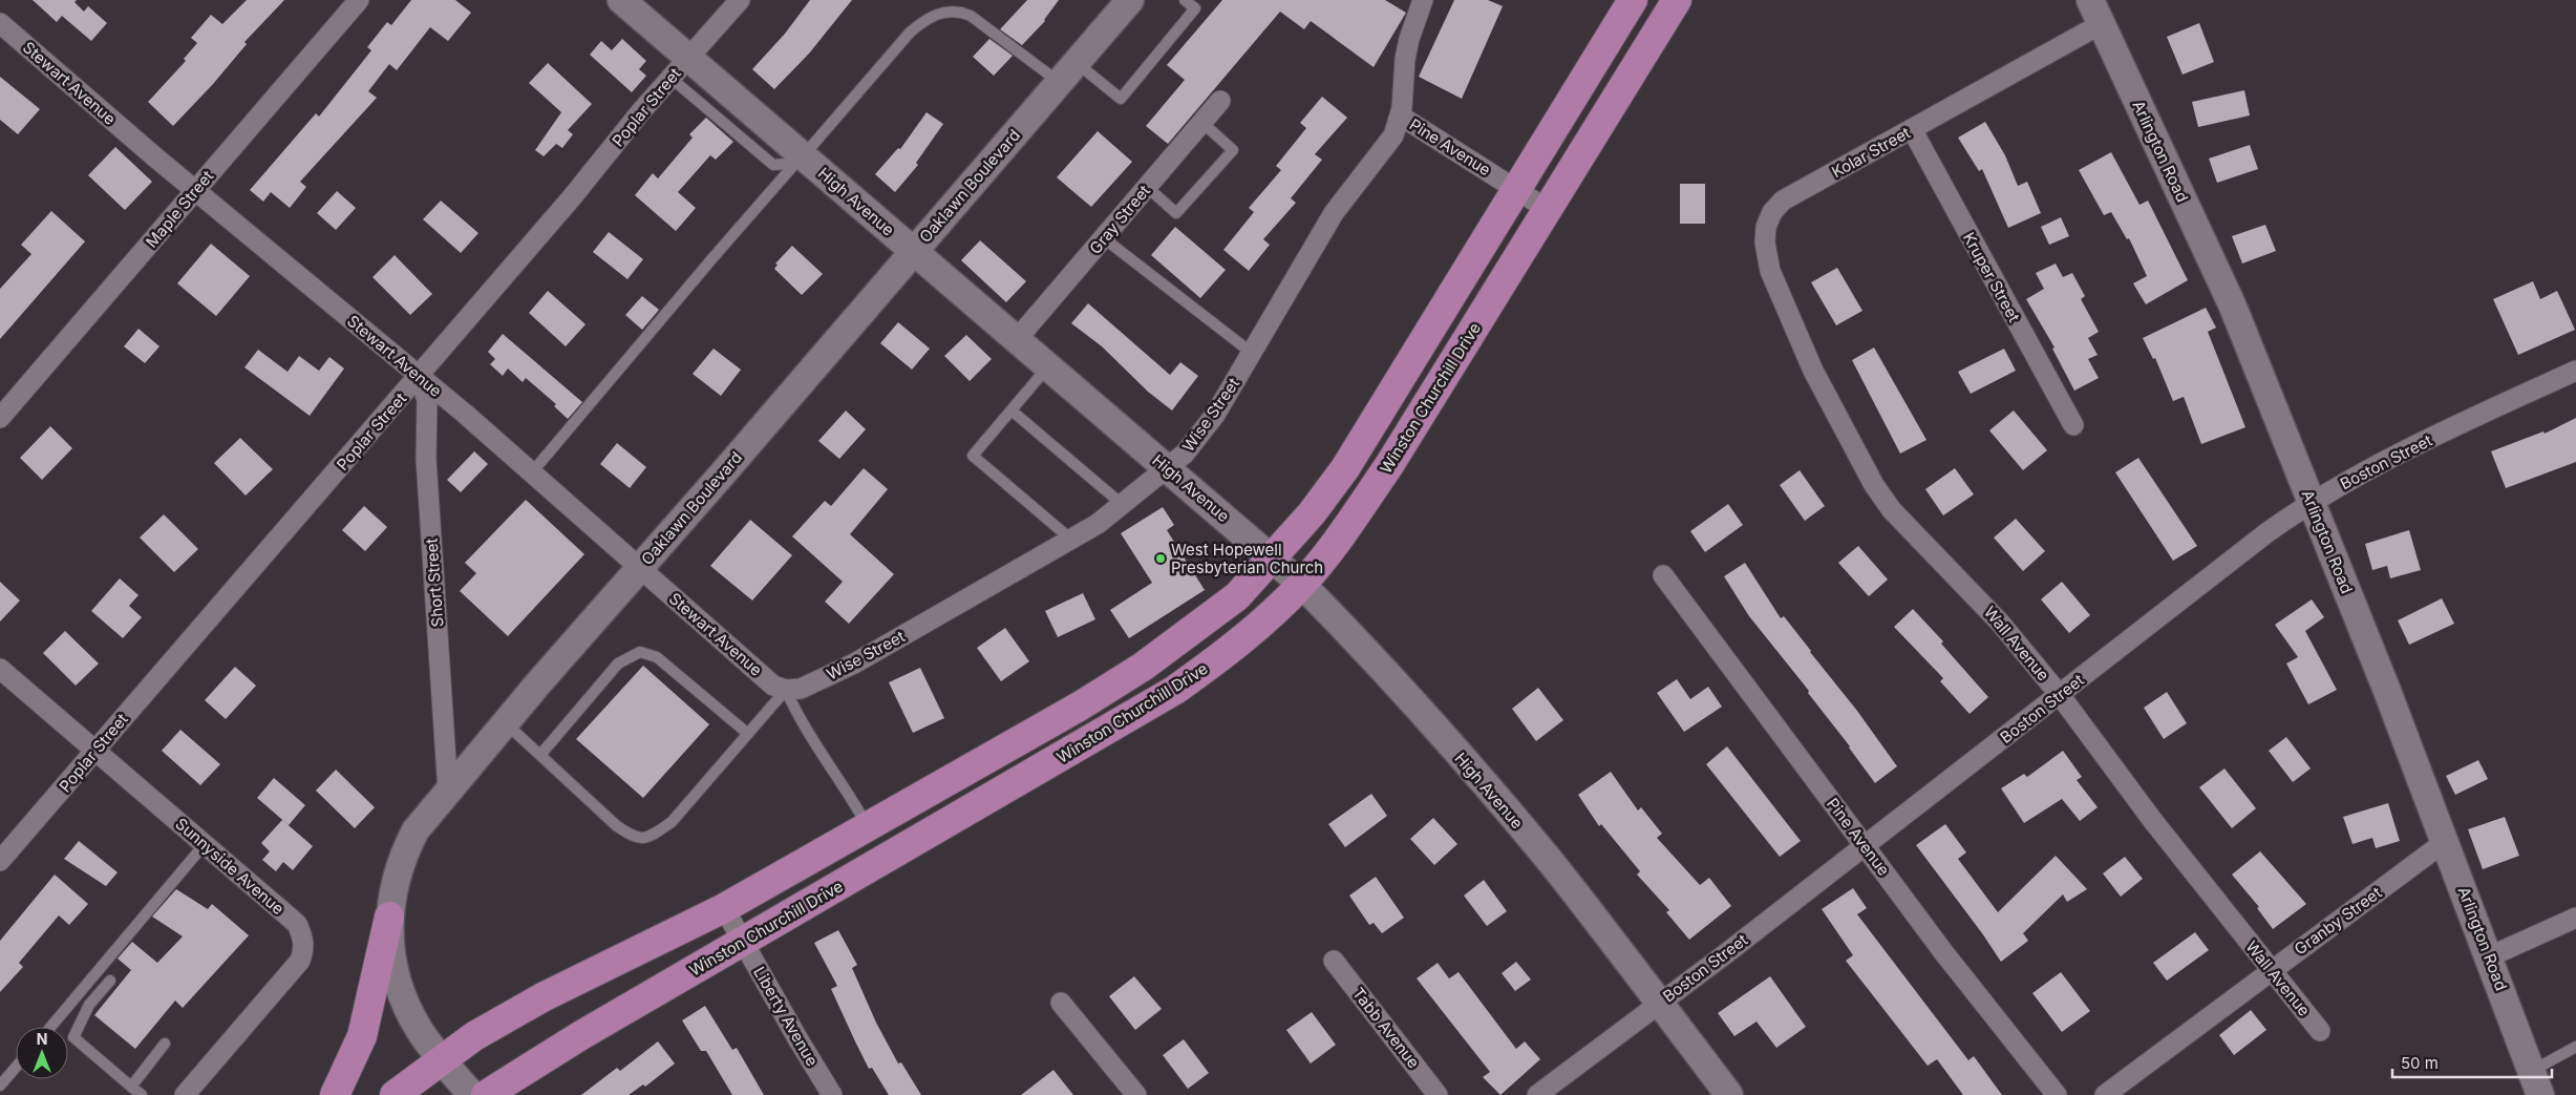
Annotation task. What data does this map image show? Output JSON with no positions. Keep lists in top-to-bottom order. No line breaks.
{"streets":{"highway":["Winston Churchill Drive"],"street":["Stewart Avenue","Poplar Street","Pine Avenue","Arlington Road","Kolar Street","Oaklawn Boulevard","High Avenue","Maple Street","Gray Street","Kruper Street","Wise Street","Boston Street","Short Street","Wall Avenue","Sunnyside Avenue","Granby Street","Liberty Avenue","Tabb Avenue"]},"crossings":[["Stewart Avenue","Poplar Street"],["Stewart Avenue","Oaklawn Boulevard"],["Stewart Avenue","Maple Street"],["Stewart Avenue","Wise Street"],["Stewart Avenue","Short Street"],["Poplar Street","High Avenue"],["Poplar Street","Short Street"],["Poplar Street","Sunnyside Avenue"],["Pine Avenue","Winston Churchill Drive"],["Pine Avenue","Wise Street"],["Pine Avenue","Boston Street"],["Arlington Road","Kolar Street"],["Arlington Road","Boston Street"],["Arlington Road","Granby Street"],["Kolar Street","Kruper Street"],["Kolar Street","Wall Avenue"],["Oaklawn Boulevard","High Avenue"],["Oaklawn Boulevard","Short Street"],["High Avenue","Gray Street"],["High Avenue","Winston Churchill Drive"],["High Avenue","Wise Street"],["High Avenue","Boston Street"],["Winston Churchill Drive","Liberty Avenue"],["Boston Street","Wall Avenue"],["Wall Avenue","Granby Street"]],"places":["West Hopewell Presbyterian Church"],"scale_bar":"50 m","north":"top"}
